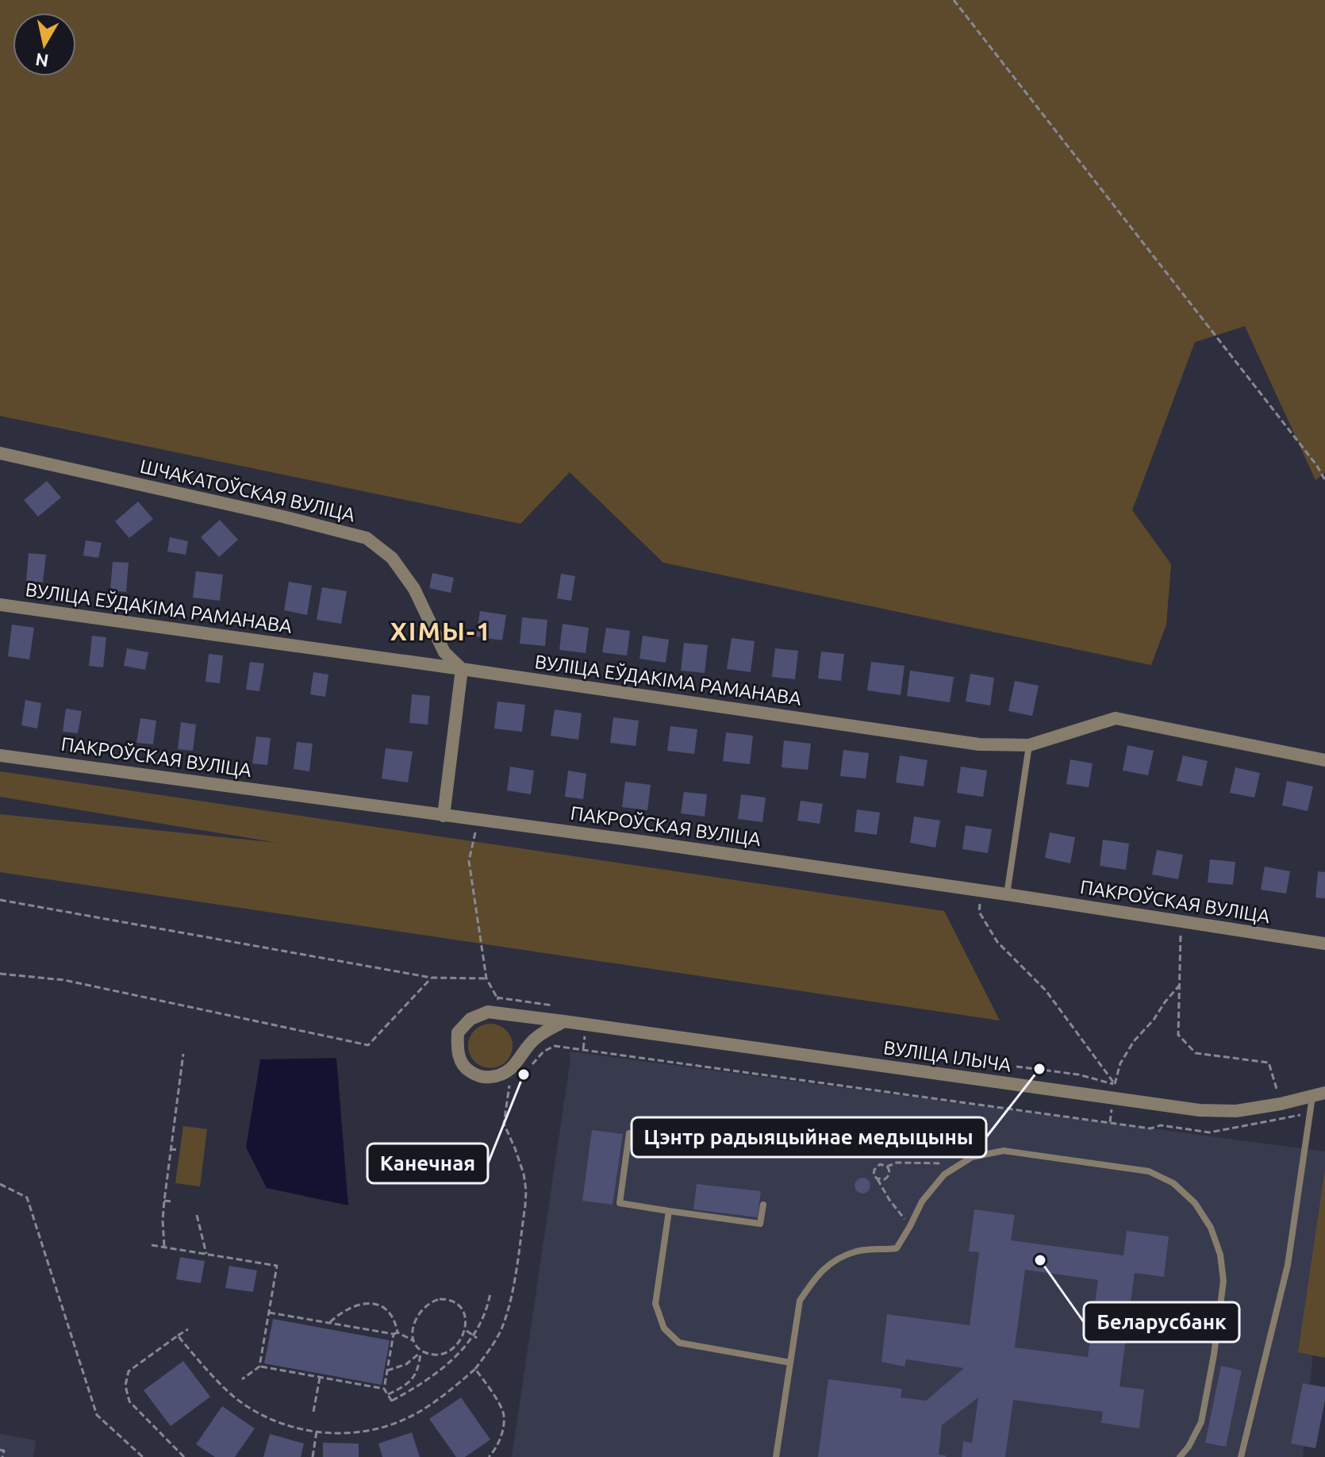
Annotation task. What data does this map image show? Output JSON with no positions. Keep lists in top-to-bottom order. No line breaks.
{"streets":{"street":["ШЧАКАТОЎСКАЯ ВУЛІЦА","ВУЛІЦА ЕЎДАКІМА РАМАНАВА","ПАКРОЎСКАЯ ВУЛІЦА","ВУЛІЦА ІЛЬІЧА"]},"crossings":[["ШЧАКАТОЎСКАЯ ВУЛІЦА","ВУЛІЦА ЕЎДАКІМА РАМАНАВА"]],"districts":["ХІМЫ-1"],"places":["Цэнтр радыяцыйнае медыцыны","Канечная","Беларусбанк"],"north":"bottom"}
